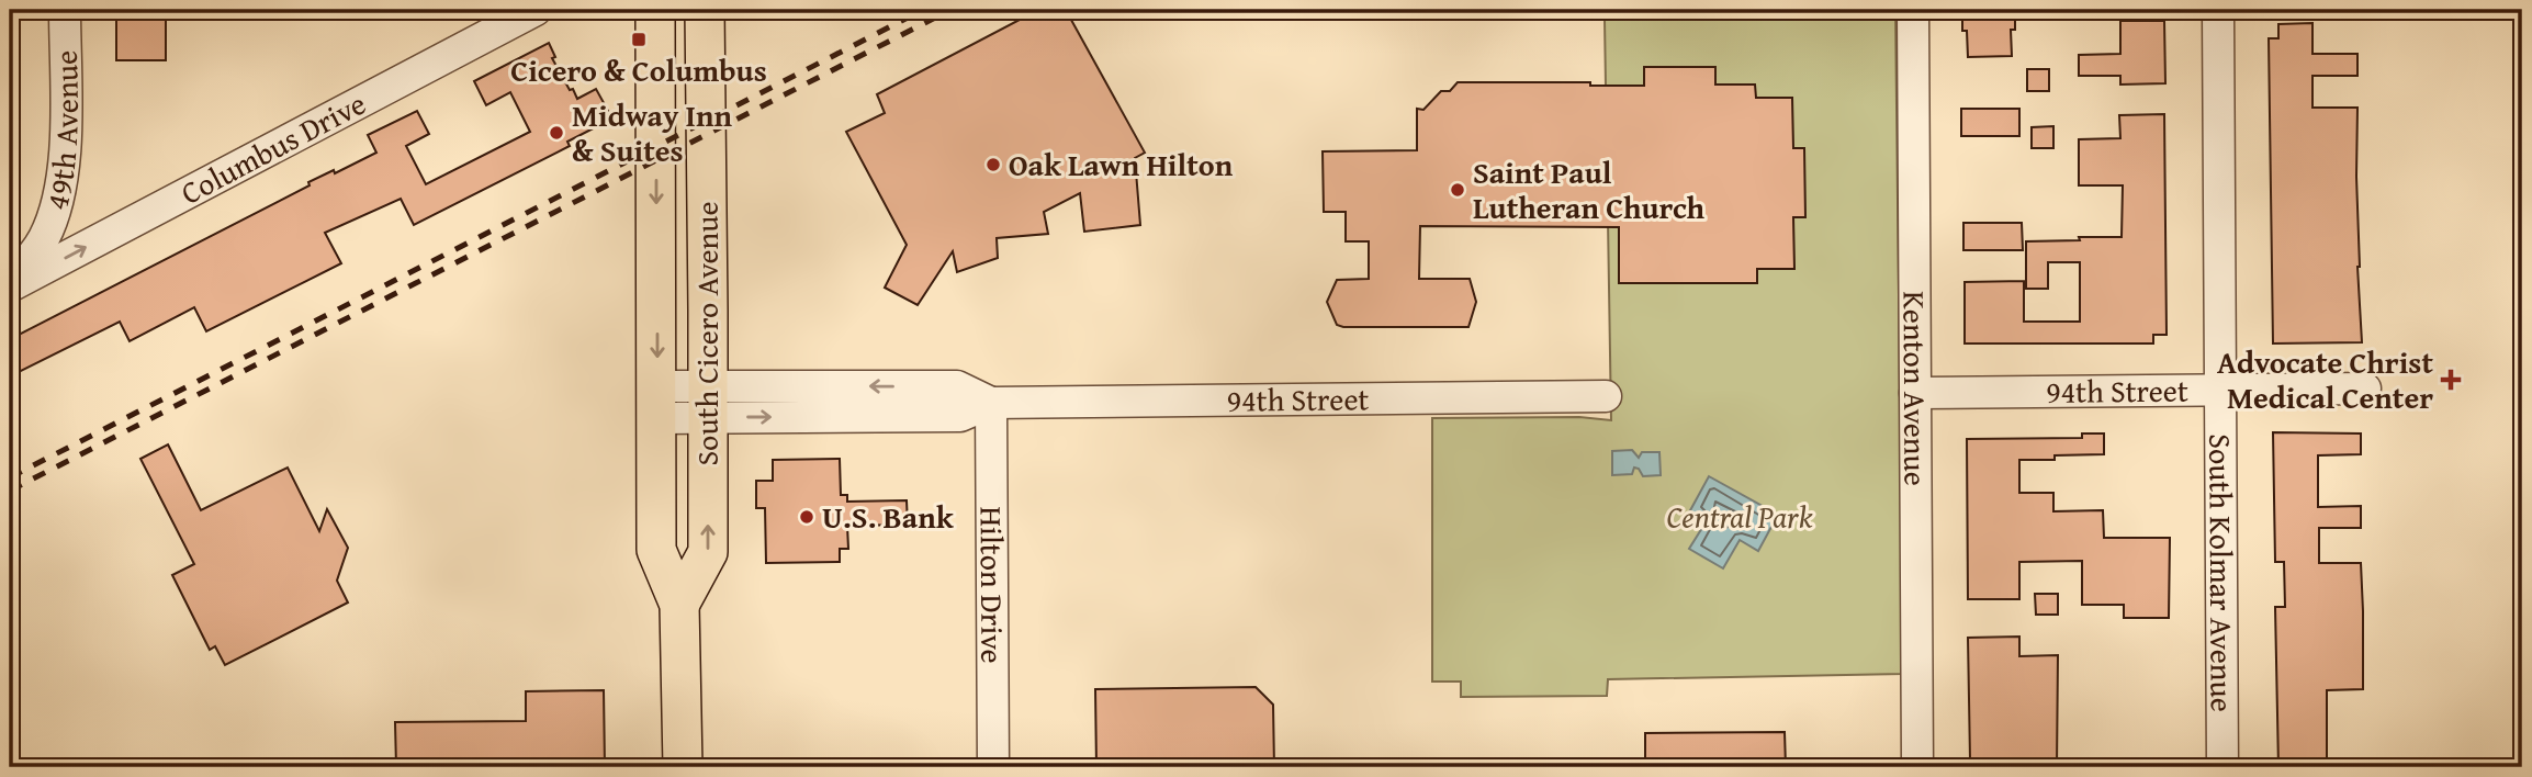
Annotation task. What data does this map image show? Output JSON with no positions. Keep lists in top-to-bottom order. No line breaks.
{"streets":{"main road":["South Cicero Avenue"],"street":["49th Avenue","Columbus Drive","Kenton Avenue","94th Street","South Kolmar Avenue","Hilton Drive"]},"crossings":[["South Cicero Avenue","94th Street"],["Kenton Avenue","94th Street"],["94th Street","South Kolmar Avenue"],["94th Street","Hilton Drive"]],"one_way":["Columbus Drive"],"parks":["Central Park"],"places":{"transit":["Cicero & Columbus"],"other":["Midway Inn & Suites","Oak Lawn Hilton","Saint Paul Lutheran Church","U.S. Bank"],"health":["Advocate Christ Medical Center"]}}
